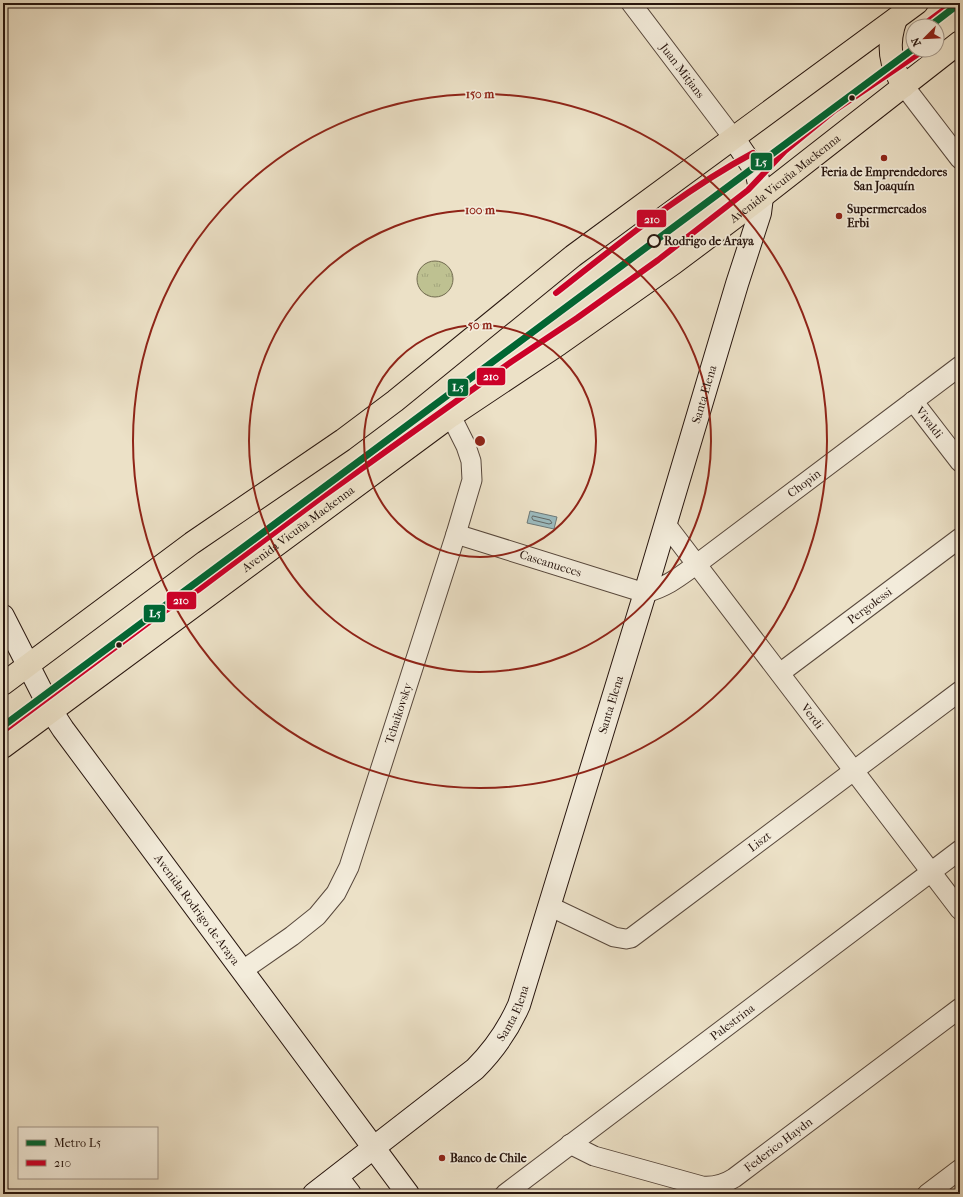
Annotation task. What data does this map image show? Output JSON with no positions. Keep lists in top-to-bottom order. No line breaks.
{"streets":{"main road":["Avenida Vicuña Mackenna"],"street":["Juan Mitjans","Santa Elena","Vivaldi","Chopin","Cascanueces","Pergolessi","Tchaikovsky","Verdi","Liszt","Avenida Rodrigo de Araya","Palestrina","Federico Haydn"]},"crossings":[["Juan Mitjans","Santa Elena"],["Avenida Vicuña Mackenna","Santa Elena"],["Avenida Vicuña Mackenna","Tchaikovsky"],["Avenida Vicuña Mackenna","Avenida Rodrigo de Araya"],["Santa Elena","Chopin"],["Santa Elena","Cascanueces"],["Santa Elena","Verdi"],["Santa Elena","Liszt"],["Santa Elena","Avenida Rodrigo de Araya"],["Vivaldi","Chopin"],["Chopin","Cascanueces"],["Chopin","Verdi"],["Cascanueces","Tchaikovsky"],["Pergolessi","Verdi"],["Tchaikovsky","Avenida Rodrigo de Araya"],["Verdi","Liszt"],["Verdi","Palestrina"],["Palestrina","Federico Haydn"]],"places":["Feria de Emprendedores San Joaquín","Supermercados Erbi","Rodrigo de Araya","Banco de Chile"],"lines":["metro line L5","transit line 210"],"legend":["Metro L5","210"],"north":"bottom left","rings":["150 m","100 m","50 m"]}
